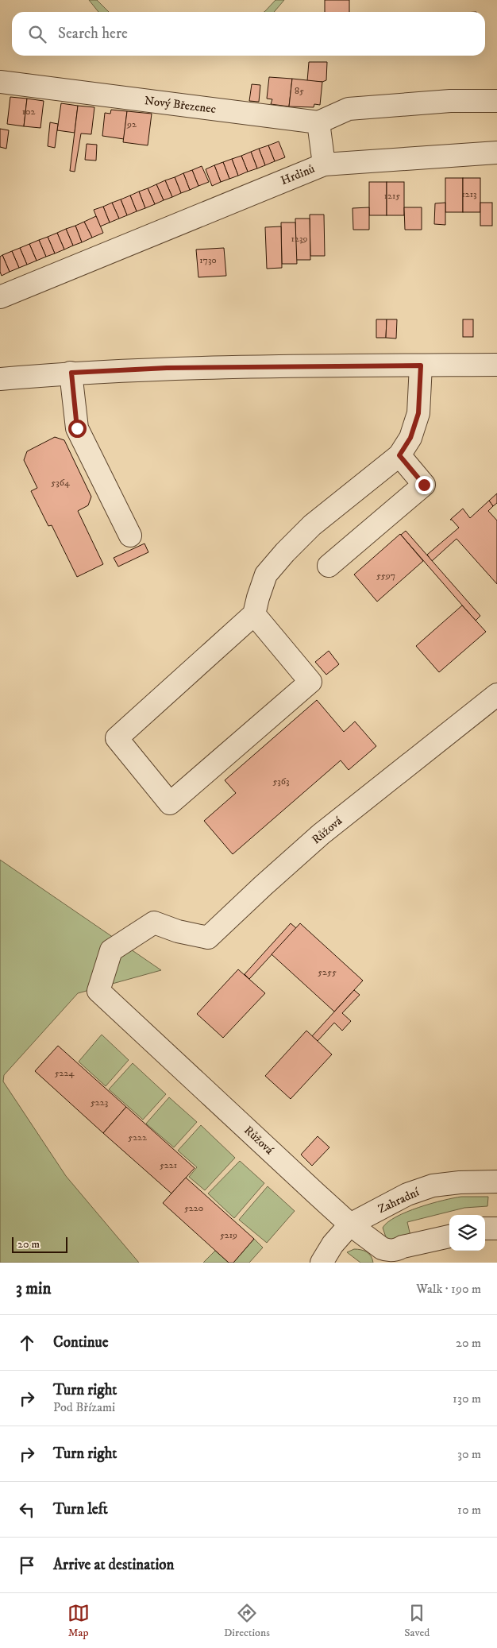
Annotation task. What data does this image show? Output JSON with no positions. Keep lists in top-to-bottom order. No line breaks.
{"streets":{"street":["Nový Březenec","Hrdinů","Růžová","Zahradní"]},"crossings":[["Růžová","Zahradní"]],"house_numbers":["85","102","92","1213","1215","1239","1730","5364","5597","5363","5255","5224","5223","5222","5221","5220","5219"],"scale_bar":"20 m","page":{"search":"Search here","scale":"20 m","heading":["3 min","Walk · 190 m"],"list":[["Continue","20 m"],["Turn right","Pod Břízami","130 m"],["Turn right","30 m"],["Turn left","10 m"],"Arrive at destination"],"nav":["Map","Directions","Saved"]}}
